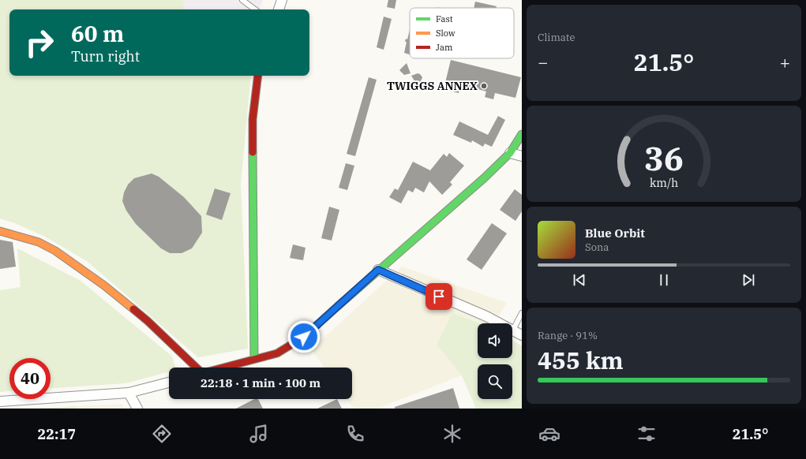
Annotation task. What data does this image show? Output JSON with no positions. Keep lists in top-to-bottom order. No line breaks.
{"places":["TWIGGS ANNEX"],"legend":["Fast","Slow","Jam"],"page":{"tile":["Climate",["Range · 91%","455 km"]],"turn":["60 m","Turn right"],"heat":["−","21.5°","+"],"song":["Blue Orbit","Sona"],"limit":"40","trip":"22:18 · 1 min · 100 m","tabs":["22:17","21.5°"],"gauge":["36","km/h"]}}
